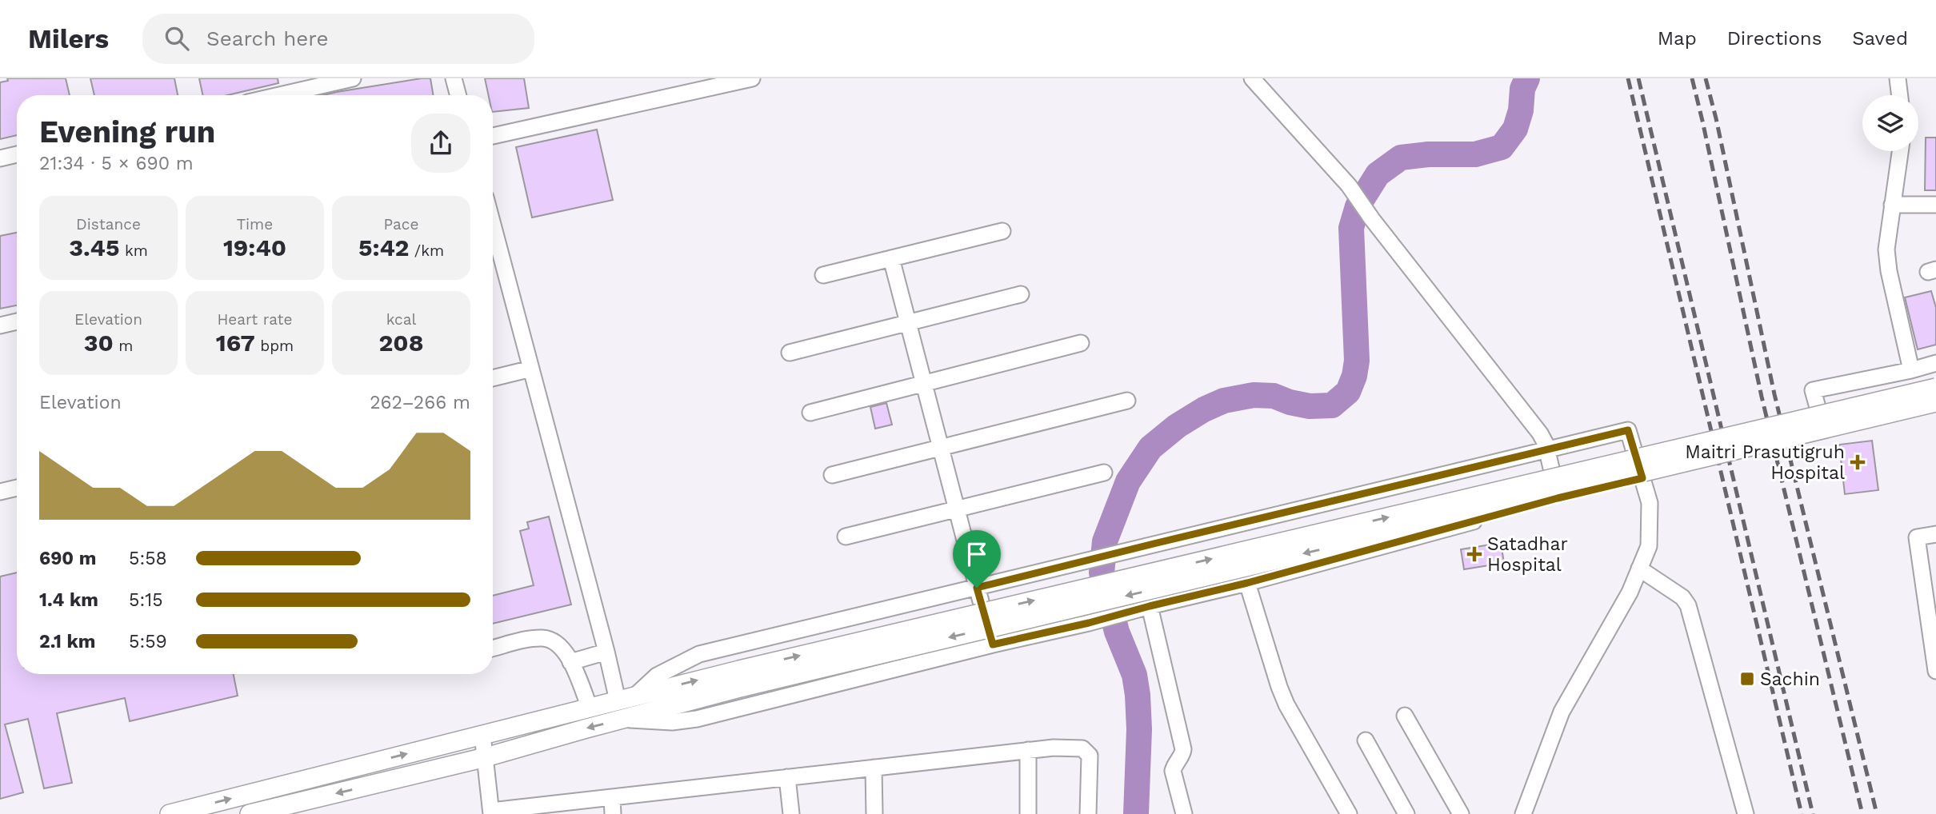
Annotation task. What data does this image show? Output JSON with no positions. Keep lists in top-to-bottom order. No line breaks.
{"places":{"health":["Maitri Prasutigruh Hospital","Satadhar Hospital"],"transit":["Sachin"]},"page":{"header":"Milers","search":"Search here","nav":["Map","Directions","Saved"],"heading":["Evening run","21:34 · 5 × 690 m"],"stats":[["Distance","3.45 km"],["Time","19:40"],["Pace","5:42 /km"],["Elevation","30 m"],["Heart rate","167 bpm"],["kcal","208"]],"chart":["Elevation","262–266 m"],"list":[{"name":"690 m","note":"5:58"},{"name":"1.4 km","note":"5:15"},{"name":"2.1 km","note":"5:59"}]}}
